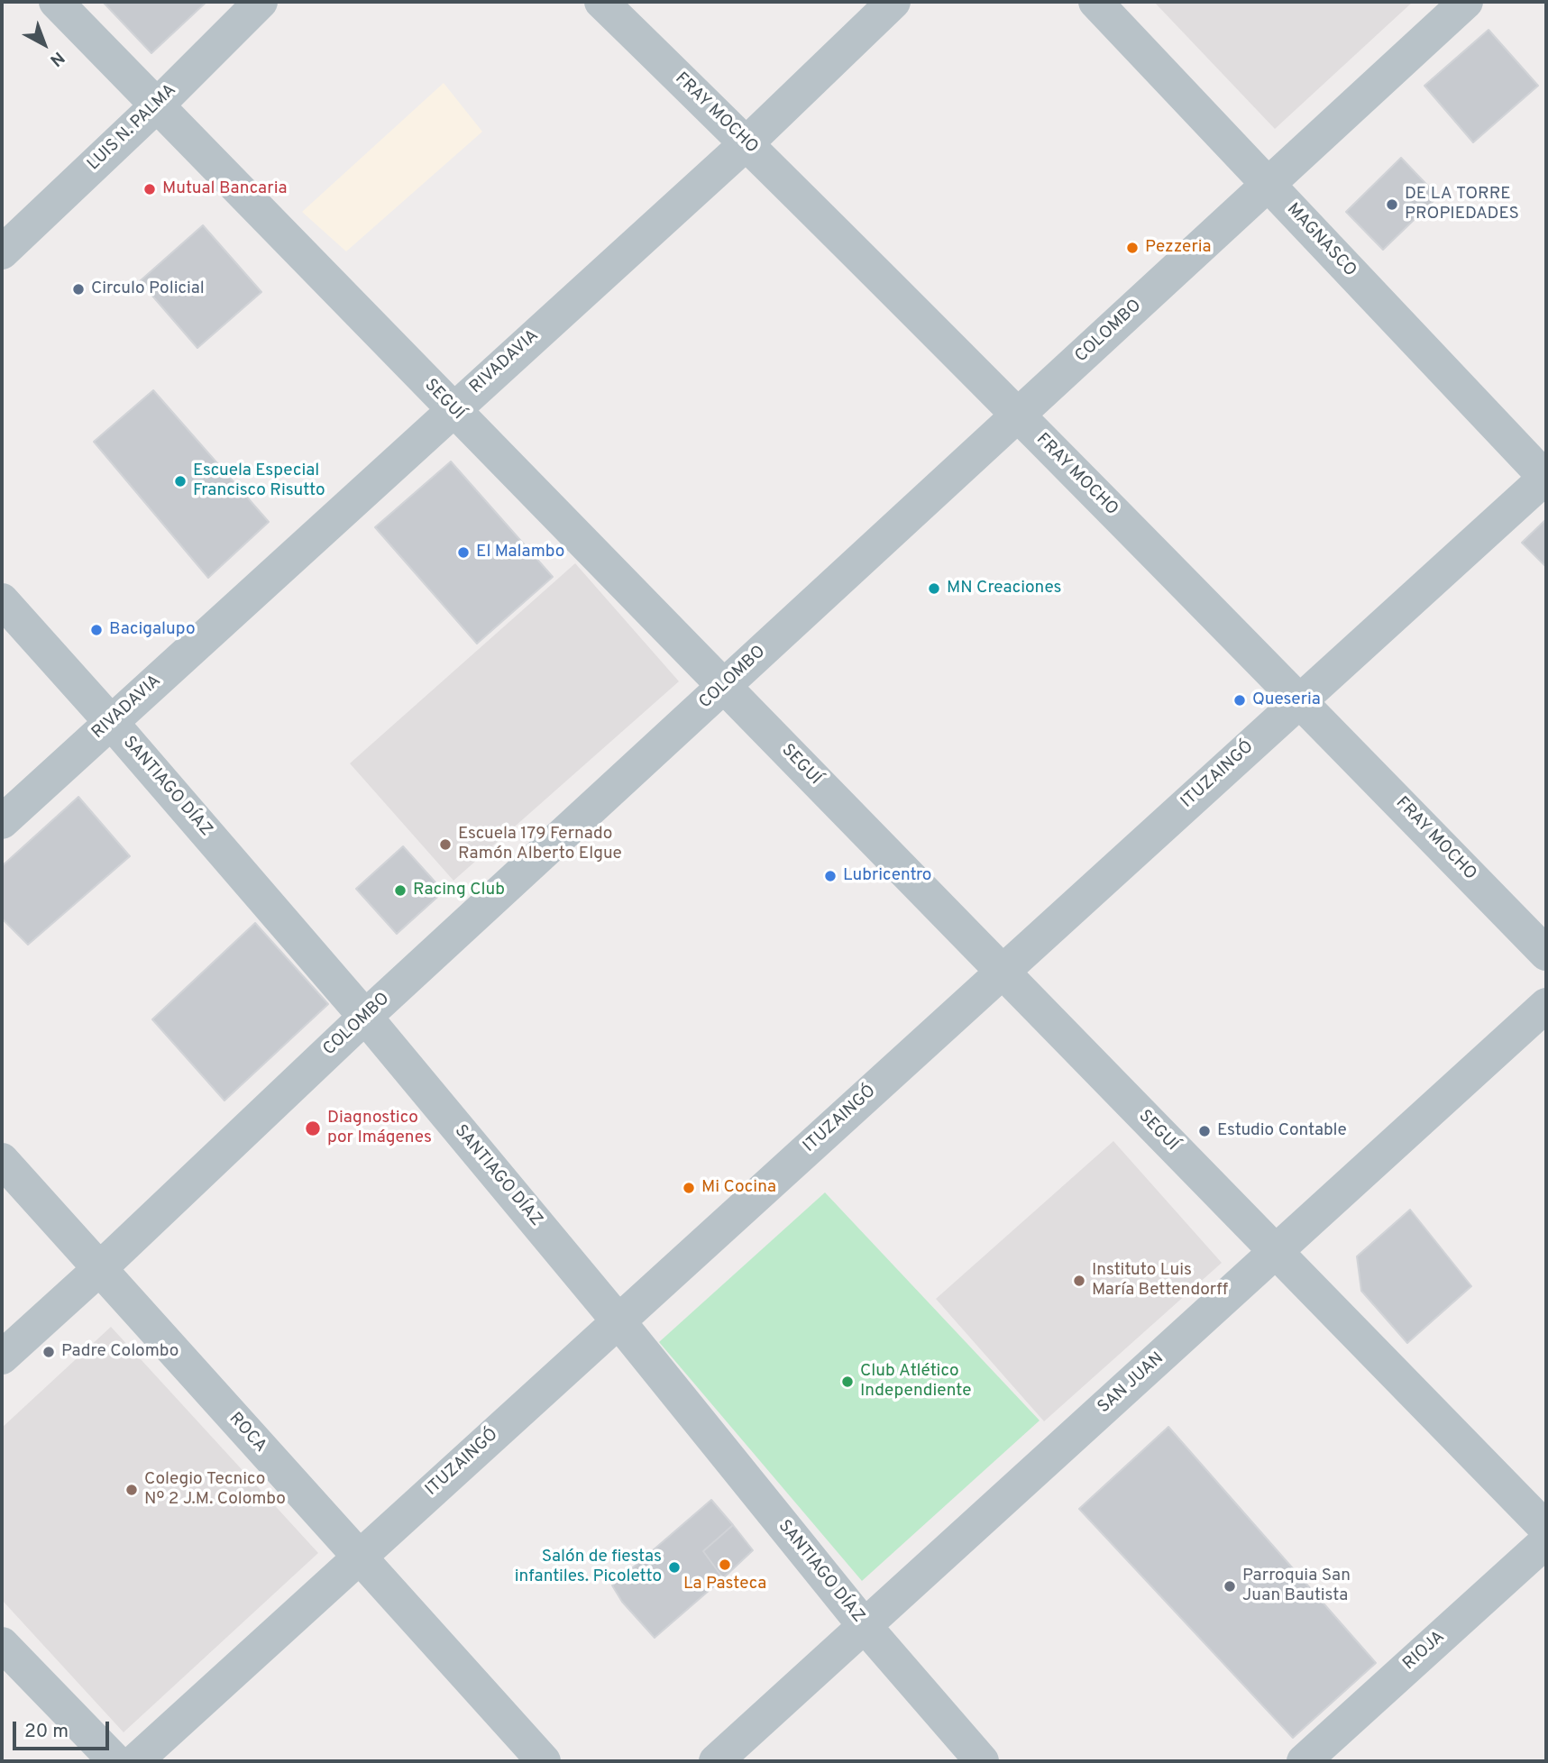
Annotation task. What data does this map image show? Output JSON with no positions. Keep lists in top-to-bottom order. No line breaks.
{"streets":{"street":["FRAY MOCHO","LUIS N. PALMA","MAGNASCO","COLOMBO","RIVADAVIA","SEGUÍ","ITUZAINGÓ","SANTIAGO DÍAZ","SAN JUAN","ROCA","RIOJA"]},"crossings":[["FRAY MOCHO","COLOMBO"],["FRAY MOCHO","RIVADAVIA"],["FRAY MOCHO","ITUZAINGÓ"],["LUIS N. PALMA","SEGUÍ"],["MAGNASCO","COLOMBO"],["MAGNASCO","ITUZAINGÓ"],["COLOMBO","SEGUÍ"],["COLOMBO","SANTIAGO DÍAZ"],["COLOMBO","ROCA"],["RIVADAVIA","SEGUÍ"],["RIVADAVIA","SANTIAGO DÍAZ"],["SEGUÍ","ITUZAINGÓ"],["SEGUÍ","SAN JUAN"],["ITUZAINGÓ","SANTIAGO DÍAZ"],["ITUZAINGÓ","ROCA"],["SANTIAGO DÍAZ","SAN JUAN"]],"places":["Mutual Bancaria","DE LA TORRE PROPIEDADES","Pezzeria","Circulo Policial","Escuela Especial Francisco Risutto","El Malambo","MN Creaciones","Bacigalupo","Queseria","Escuela 179 Fernado Ramón Alberto Elgue","Lubricentro","Racing Club","Diagnostico por Imágenes","Estudio Contable","Mi Cocina","Instituto Luis María Bettendorff","Padre Colombo","Club Atlético Independiente","Colegio Tecnico Nº 2 J.M. Colombo","La Pasteca","Salón de fiestas infantiles. Picoletto","Parroquia San Juan Bautista"],"scale_bar":"20 m","north":"bottom right"}
